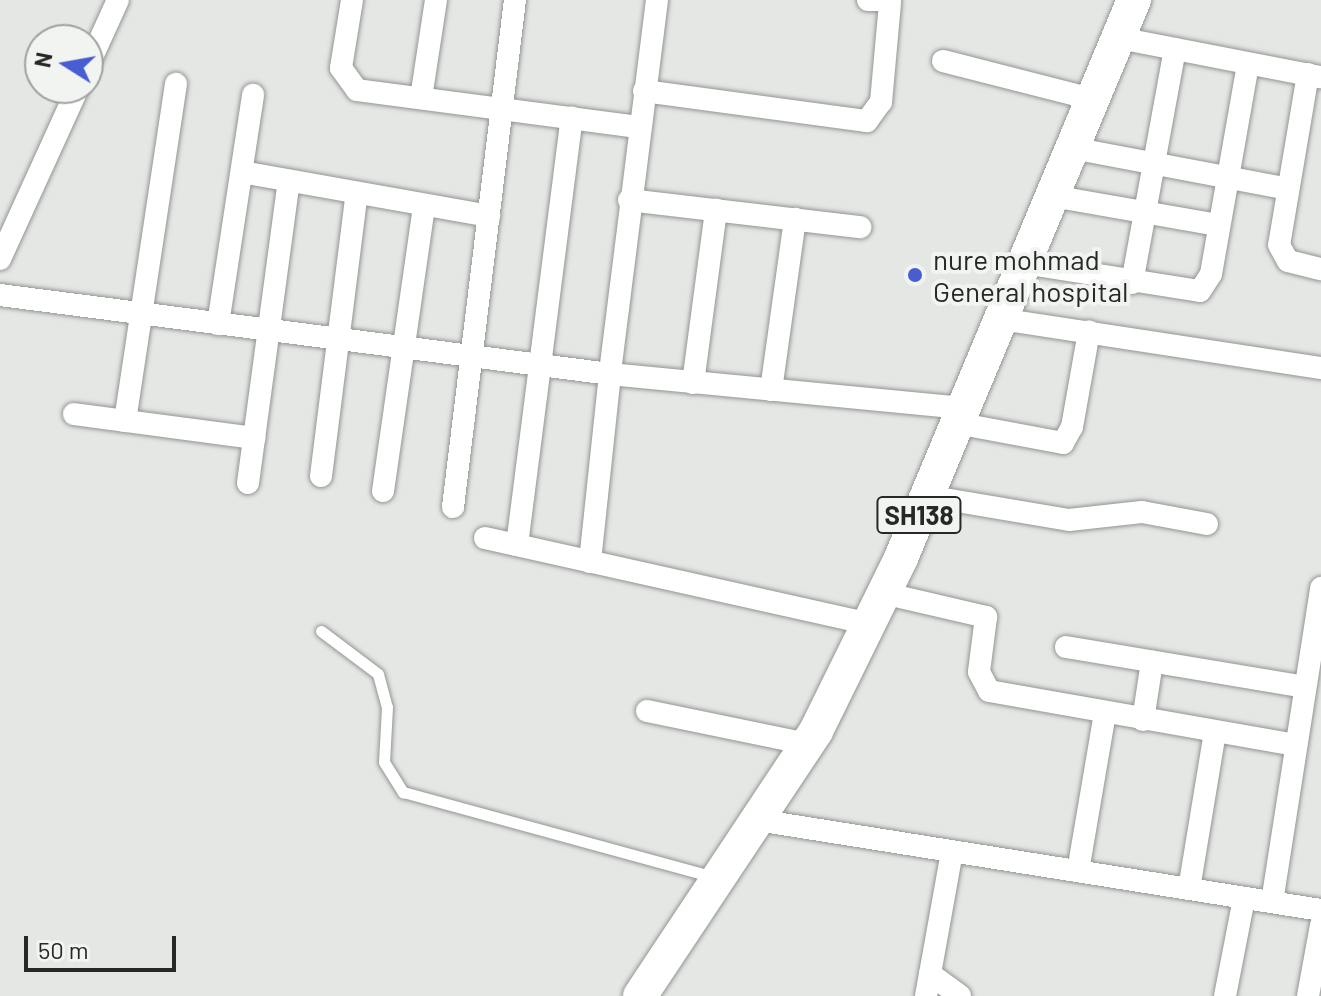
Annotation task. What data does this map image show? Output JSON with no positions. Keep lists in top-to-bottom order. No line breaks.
{"streets":{"main road":["SH138"]},"places":["nure mohmad General hospital"],"scale_bar":"50 m","north":"left"}
